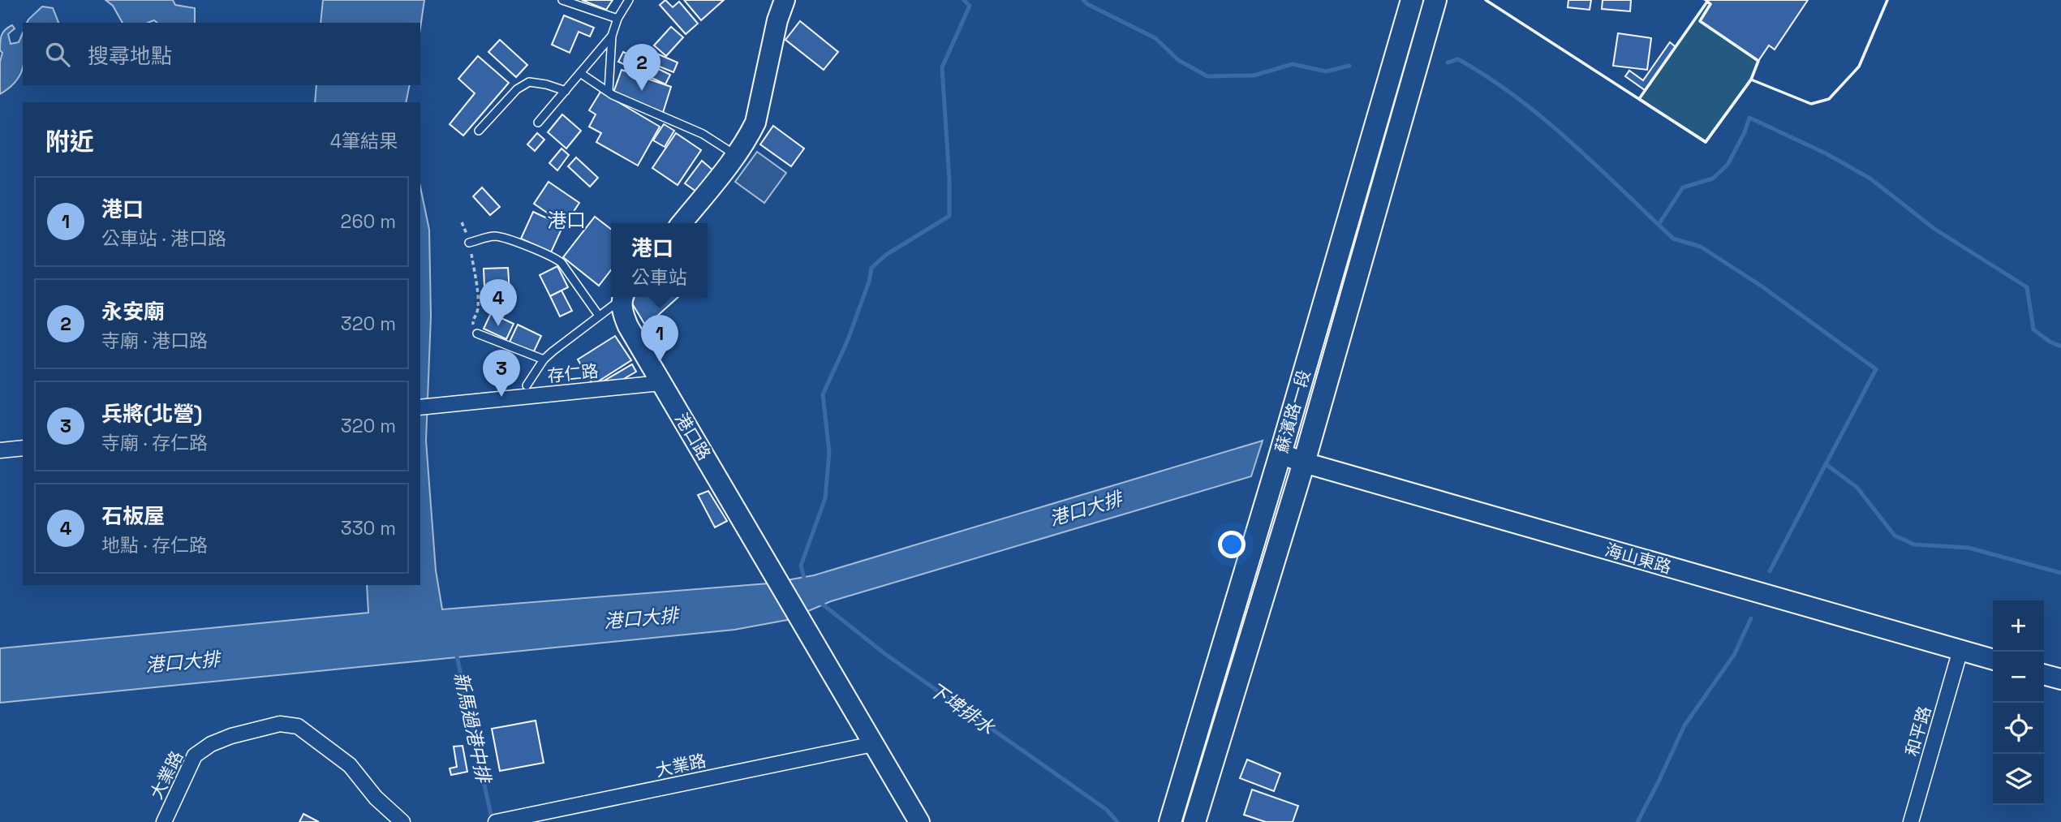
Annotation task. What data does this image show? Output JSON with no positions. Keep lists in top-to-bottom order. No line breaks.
{"streets":{"main road":["蘇濱路一段"],"street":["存仁路","港口路","海山東路","和平路","大業路"]},"crossings":[["存仁路","港口路"],["蘇濱路一段","海山東路"],["港口路","大業路"],["海山東路","和平路"]],"districts":["港口"],"water":["港口大排","下埤排水","新馬過港中排"],"page":{"search":"搜尋地點","pins":["2","4","1","3"],"heading":["附近","4筆結果"],"list":[{"mark":"1","name":"港口","note":"公車站 · 港口路","value":"260 m"},{"mark":"2","name":"永安廟","note":"寺廟 · 港口路","value":"320 m"},{"mark":"3","name":"兵將(北營)","note":"寺廟 · 存仁路","value":"320 m"},{"mark":"4","name":"石板屋","note":"地點 · 存仁路","value":"330 m"}],"popup":["港口","公車站"],"map_buttons":["+","−"]}}
